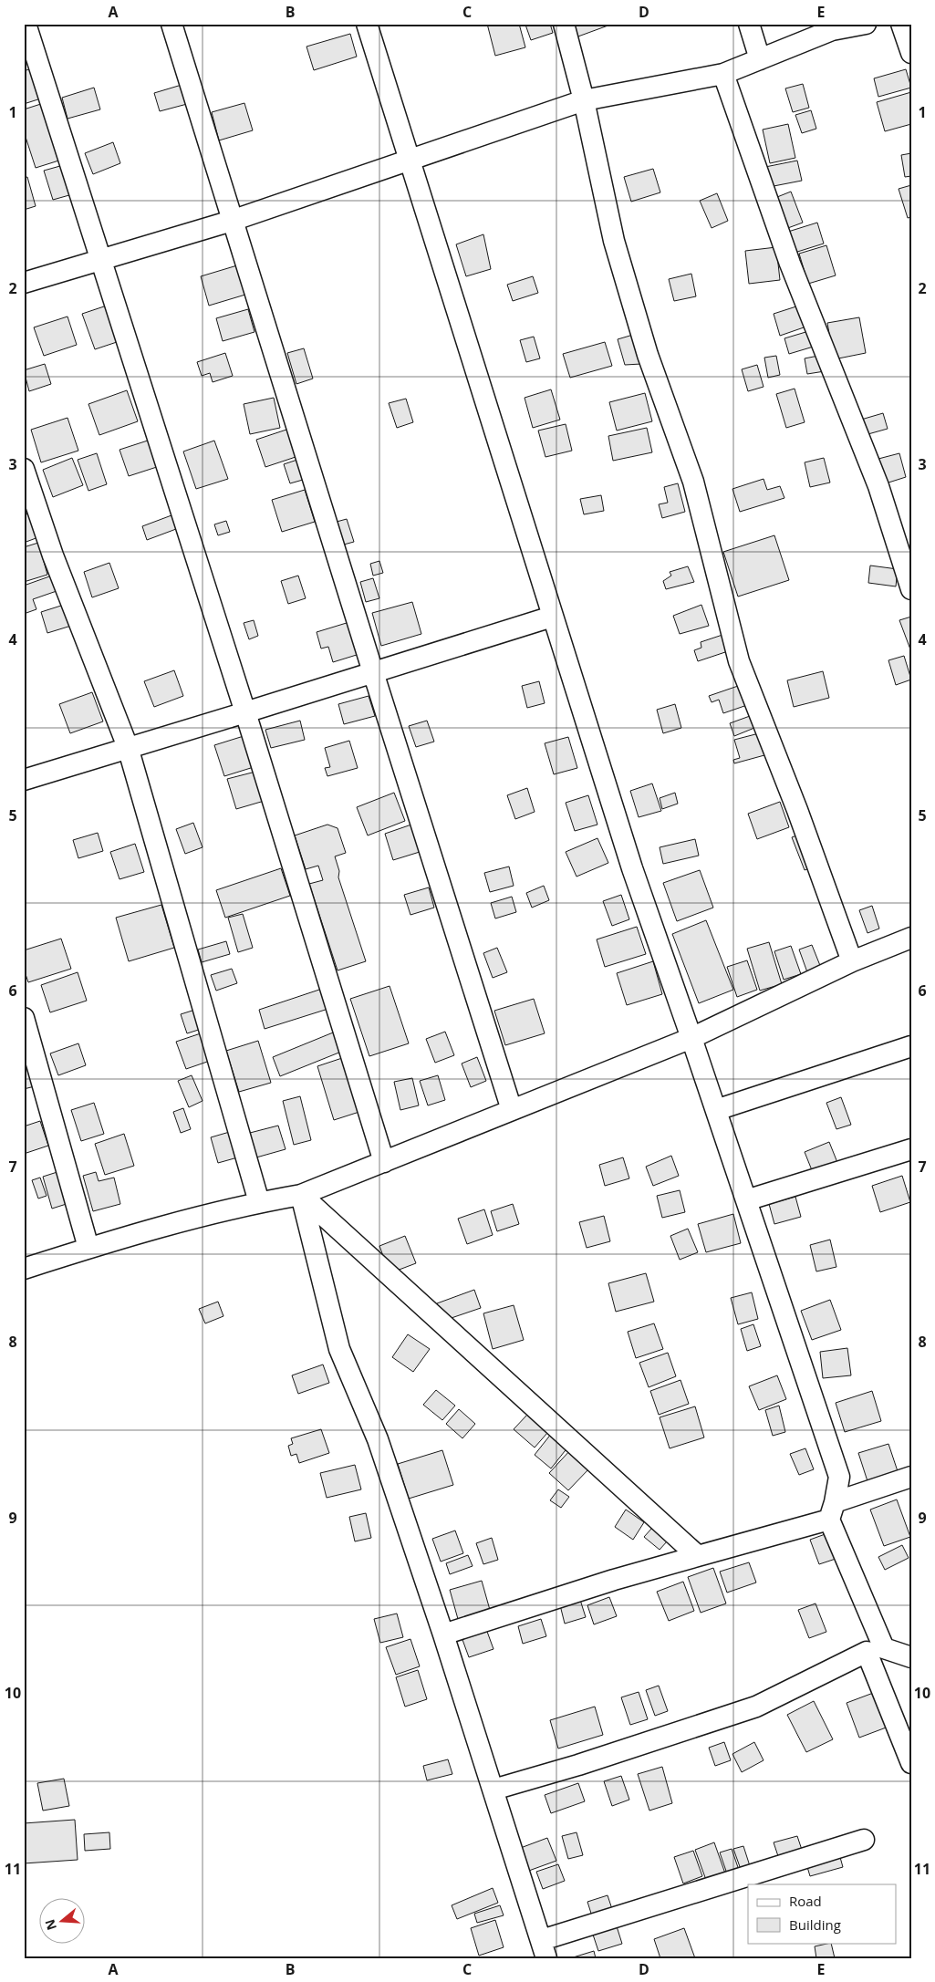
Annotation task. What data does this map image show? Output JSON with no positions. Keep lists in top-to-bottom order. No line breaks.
{"legend":["Road","Building"],"north":"left","grid":{"columns":["A","B","C","D","E"],"rows":["1","2","3","4","5","6","7","8","9","10","11"]}}
